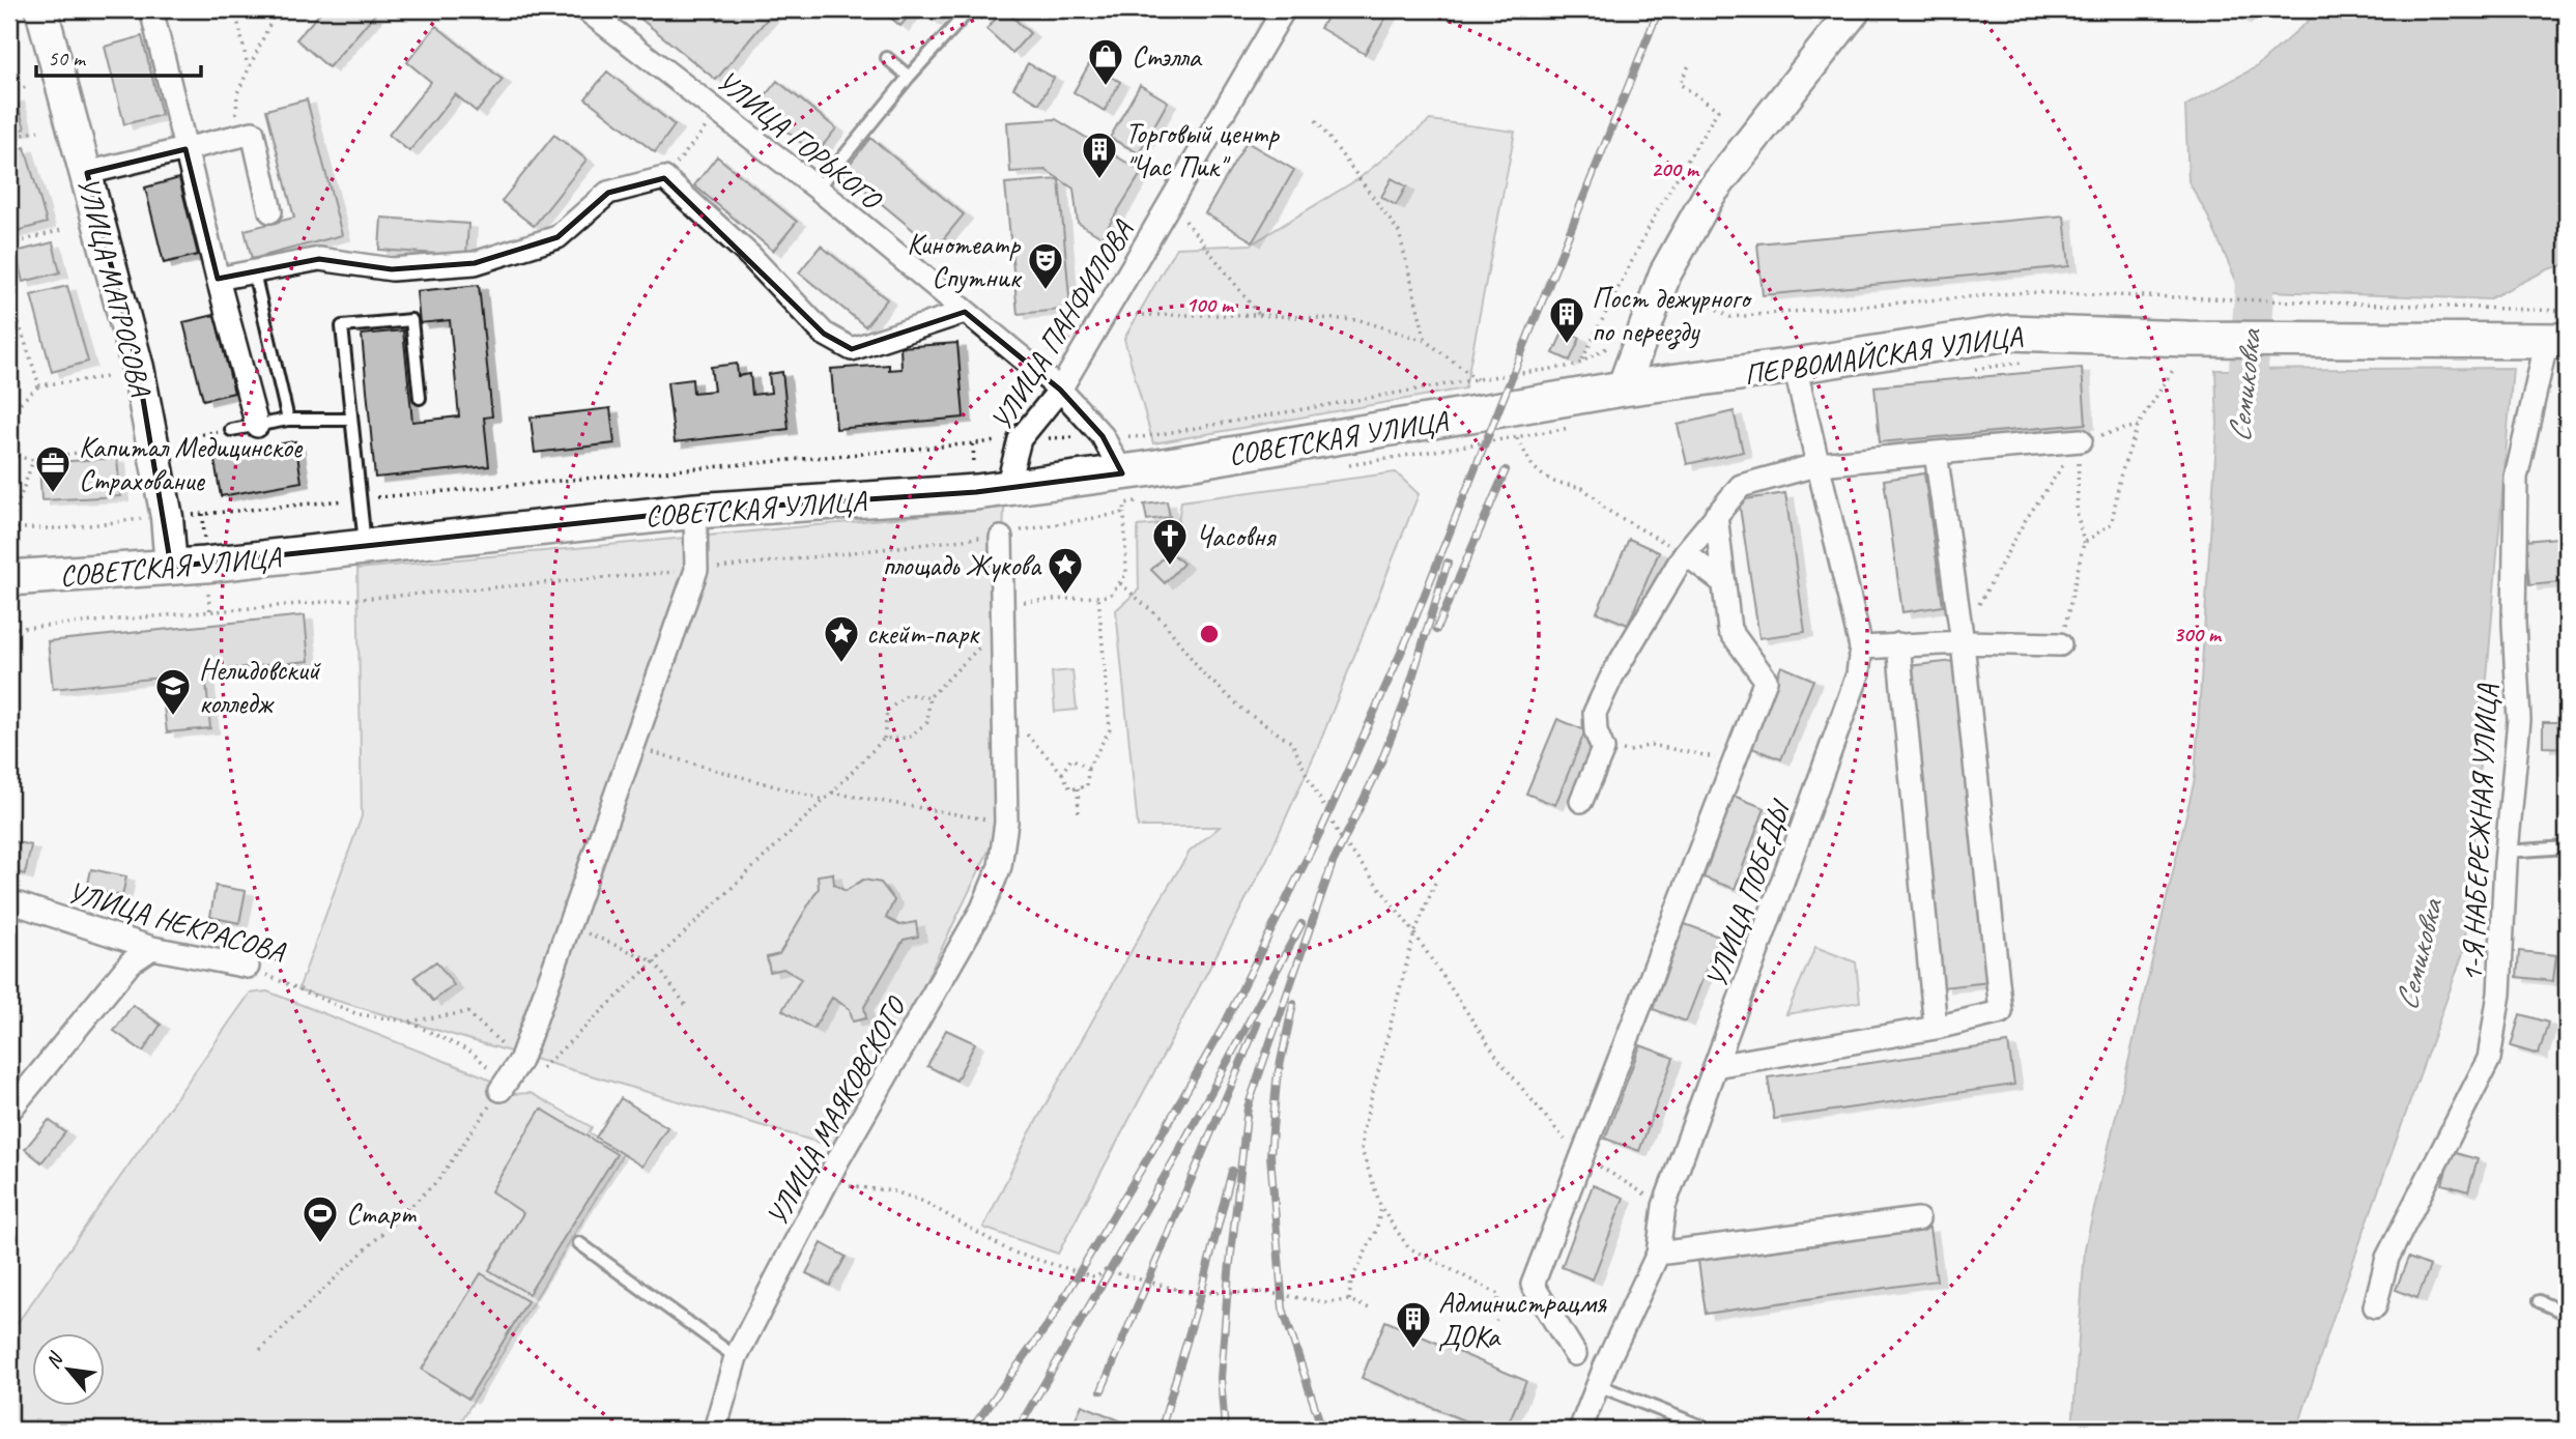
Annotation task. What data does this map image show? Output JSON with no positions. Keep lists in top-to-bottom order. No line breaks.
{"streets":{"main road":["УЛИЦА МАТРОСОВА","ПЕРВОМАЙСКАЯ УЛИЦА","СОВЕТСКАЯ УЛИЦА"],"street":["УЛИЦА ГОРЬКОГО","УЛИЦА ПАНФИЛОВА","1-Я НАБЕРЕЖНАЯ УЛИЦА","УЛИЦА ПОБЕДЫ","УЛИЦА НЕКРАСОВА","УЛИЦА МАЯКОВСКОГО"]},"crossings":[["УЛИЦА ГОРЬКОГО","УЛИЦА ПАНФИЛОВА"],["УЛИЦА ГОРЬКОГО","СОВЕТСКАЯ УЛИЦА"],["УЛИЦА МАТРОСОВА","СОВЕТСКАЯ УЛИЦА"],["УЛИЦА ПАНФИЛОВА","СОВЕТСКАЯ УЛИЦА"],["ПЕРВОМАЙСКАЯ УЛИЦА","СОВЕТСКАЯ УЛИЦА"],["ПЕРВОМАЙСКАЯ УЛИЦА","1-Я НАБЕРЕЖНАЯ УЛИЦА"],["ПЕРВОМАЙСКАЯ УЛИЦА","УЛИЦА ПОБЕДЫ"]],"water":["Семиковка"],"places":{"shop":["Стэлла"],"building":["Торговый центр \"Час Пик\"","Пост дежурного по переезду","Администрацмя ДОКа"],"theatre":["Кинотеатр Спутник"],"office":["Капитал Медицинское Страхование"],"church":["Часовня"],"place":["площадь Жукова","скейт-парк"],"school or university":["Нелидовский колледж"],"sports":["Старт"]},"scale_bar":"50 m","north":"top left","rings":["200 m","100 m","300 m"]}
